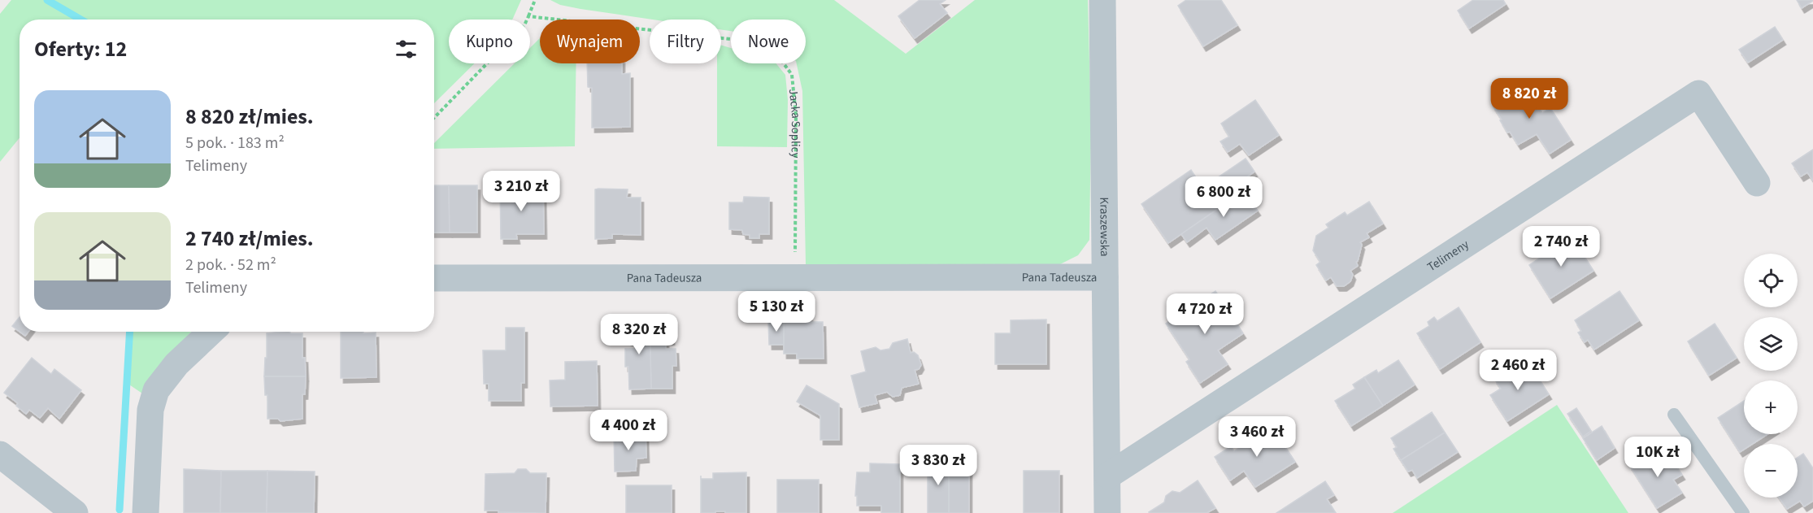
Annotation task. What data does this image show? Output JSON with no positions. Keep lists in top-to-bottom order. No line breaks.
{"streets":{"street":["Kraszewska","Telimeny","Pana Tadeusza"],"path":["Jacka Soplicy"]},"crossings":[["Jacka Soplicy","Pana Tadeusza"],["Kraszewska","Telimeny"],["Kraszewska","Pana Tadeusza"]],"page":{"chip":["Kupno","Wynajem","Filtry","Nowe"],"heading":"Oferty: 12","price":["8 820 zł","3 210 zł","6 800 zł","2 740 zł","5 130 zł","4 720 zł","8 320 zł","2 460 zł","4 400 zł","3 460 zł","10K zł","3 830 zł"],"list":[{"name":"8 820 zł/mies.","note":"5 pok. · 183 m² · Telimeny"},{"name":"2 740 zł/mies.","note":"2 pok. · 52 m² · Telimeny"}],"map_buttons":["+","−"]}}
